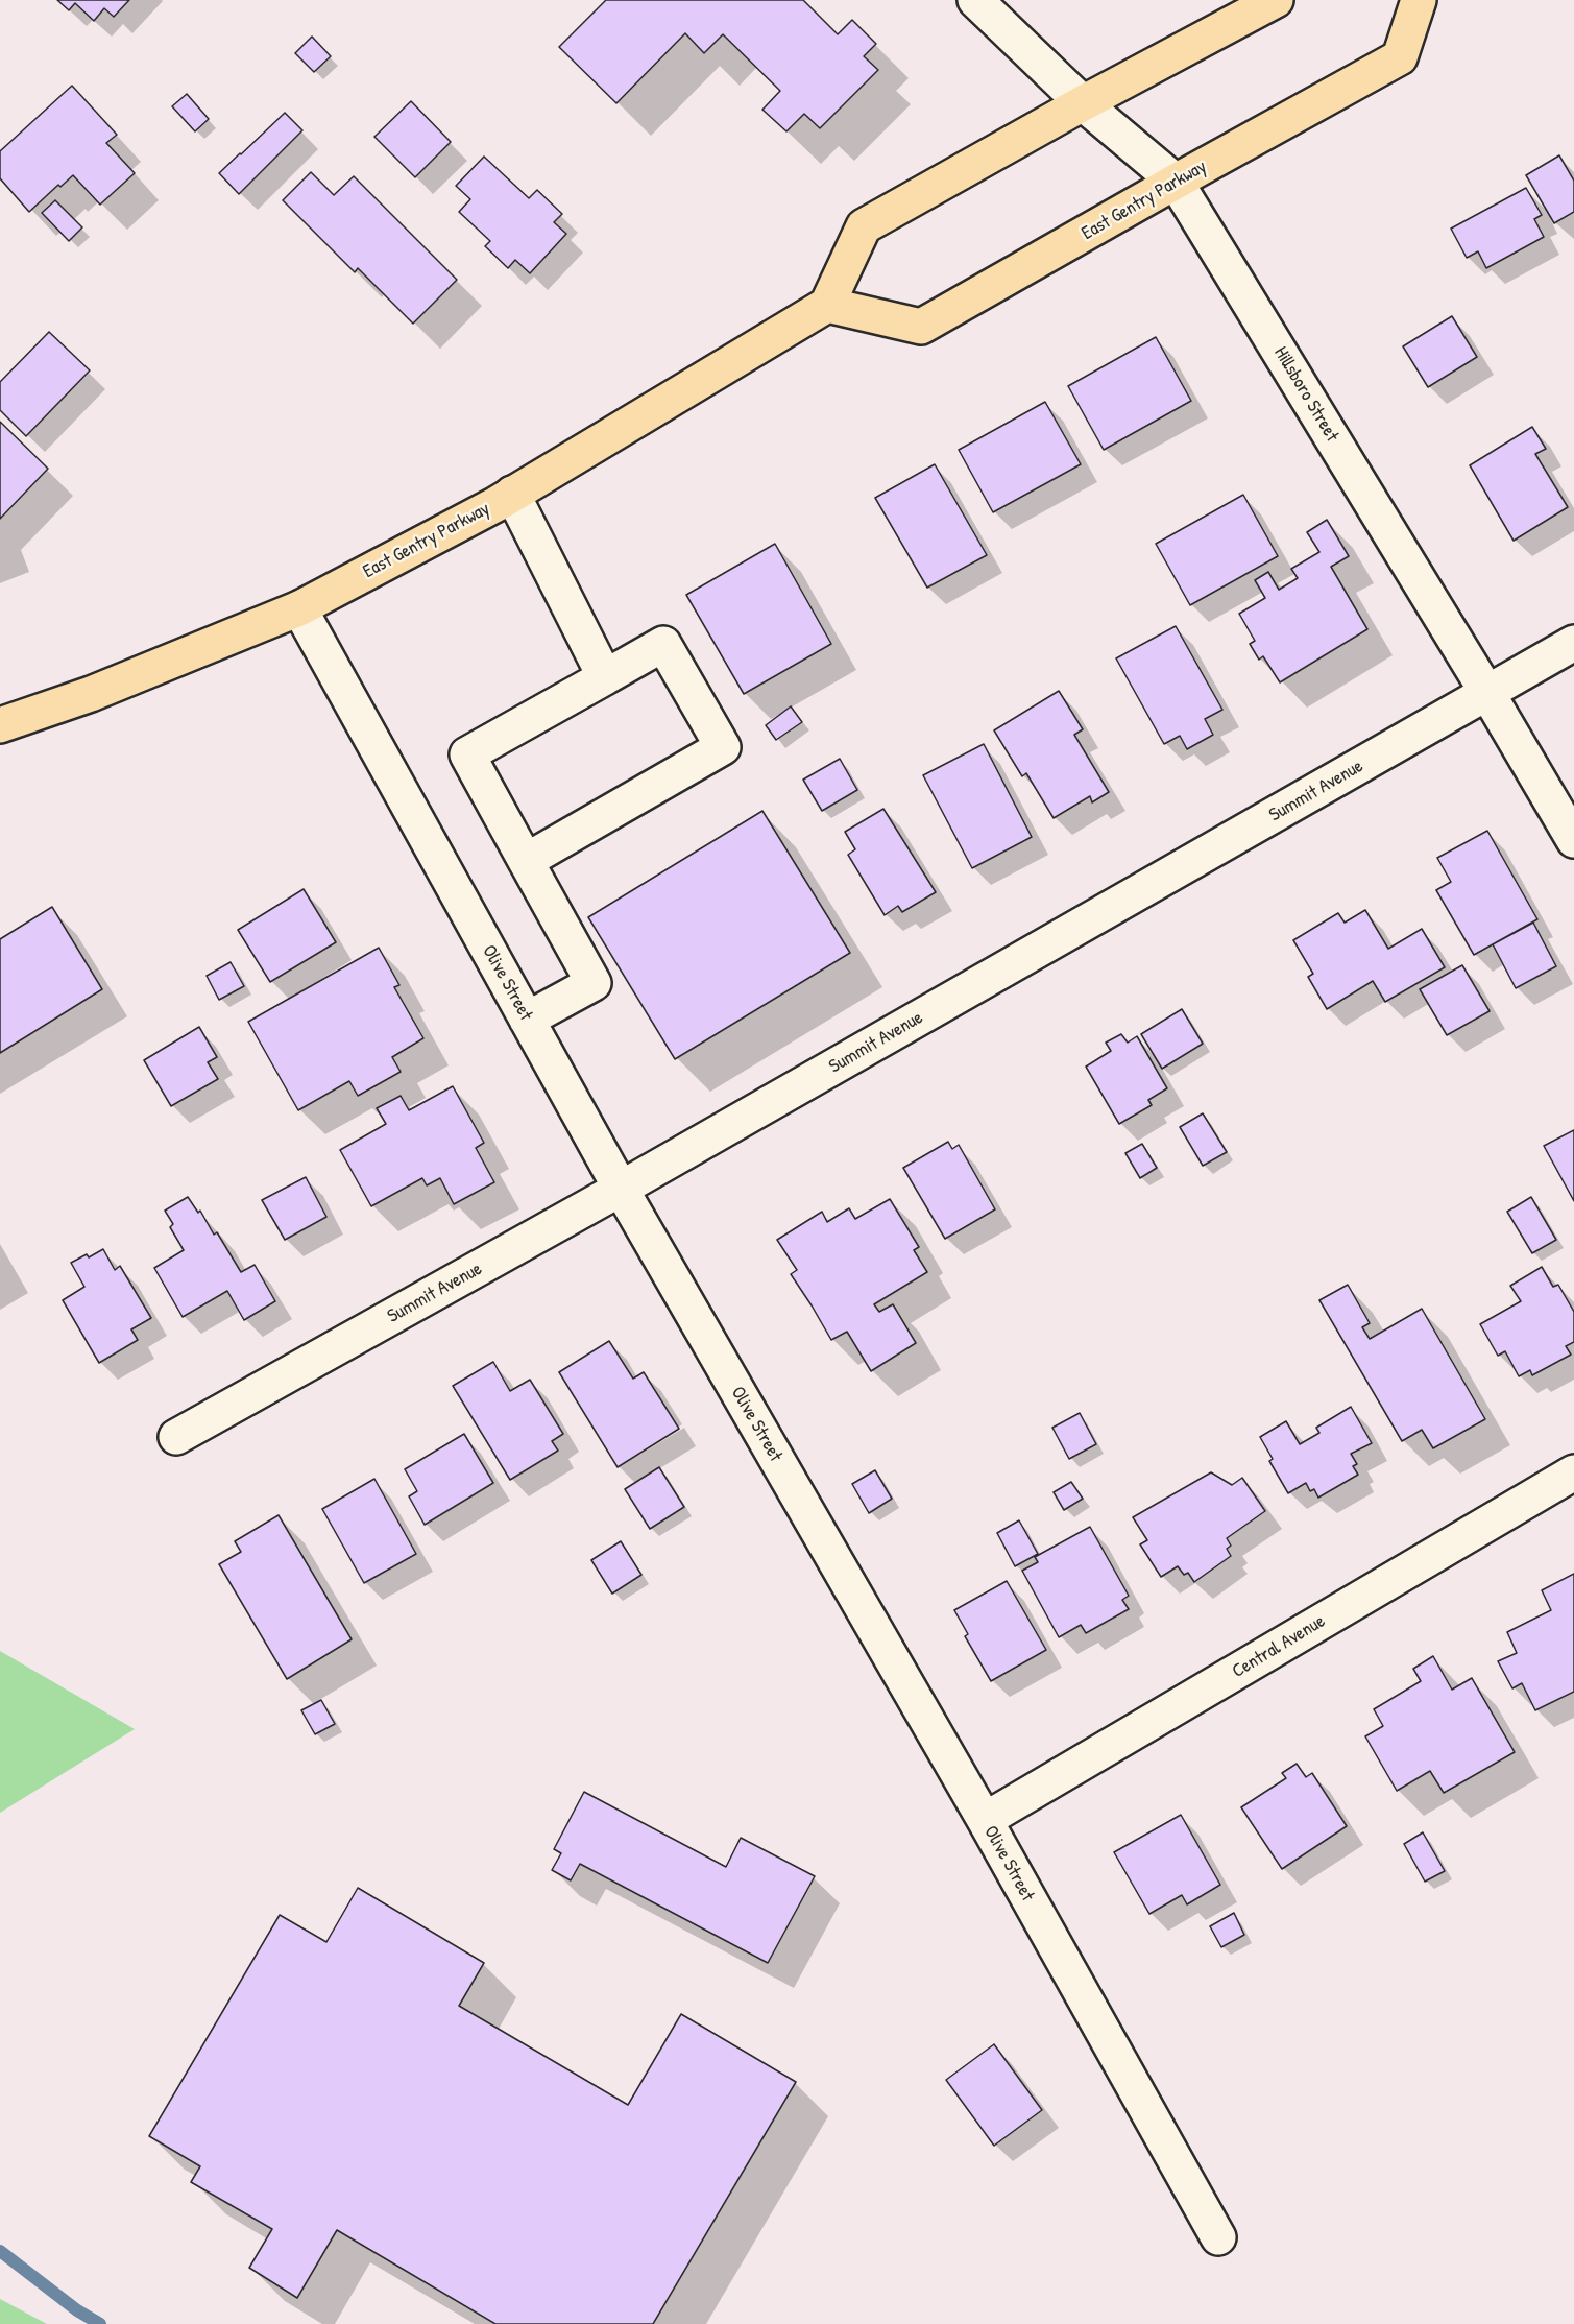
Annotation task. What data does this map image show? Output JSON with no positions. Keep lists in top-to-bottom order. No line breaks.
{"streets":{"main road":["East Gentry Parkway"],"street":["Hillsboro Street","Summit Avenue","Olive Street","Central Avenue"]},"crossings":[["East Gentry Parkway","Hillsboro Street"],["East Gentry Parkway","Olive Street"],["Hillsboro Street","Summit Avenue"],["Summit Avenue","Olive Street"],["Olive Street","Central Avenue"]]}
